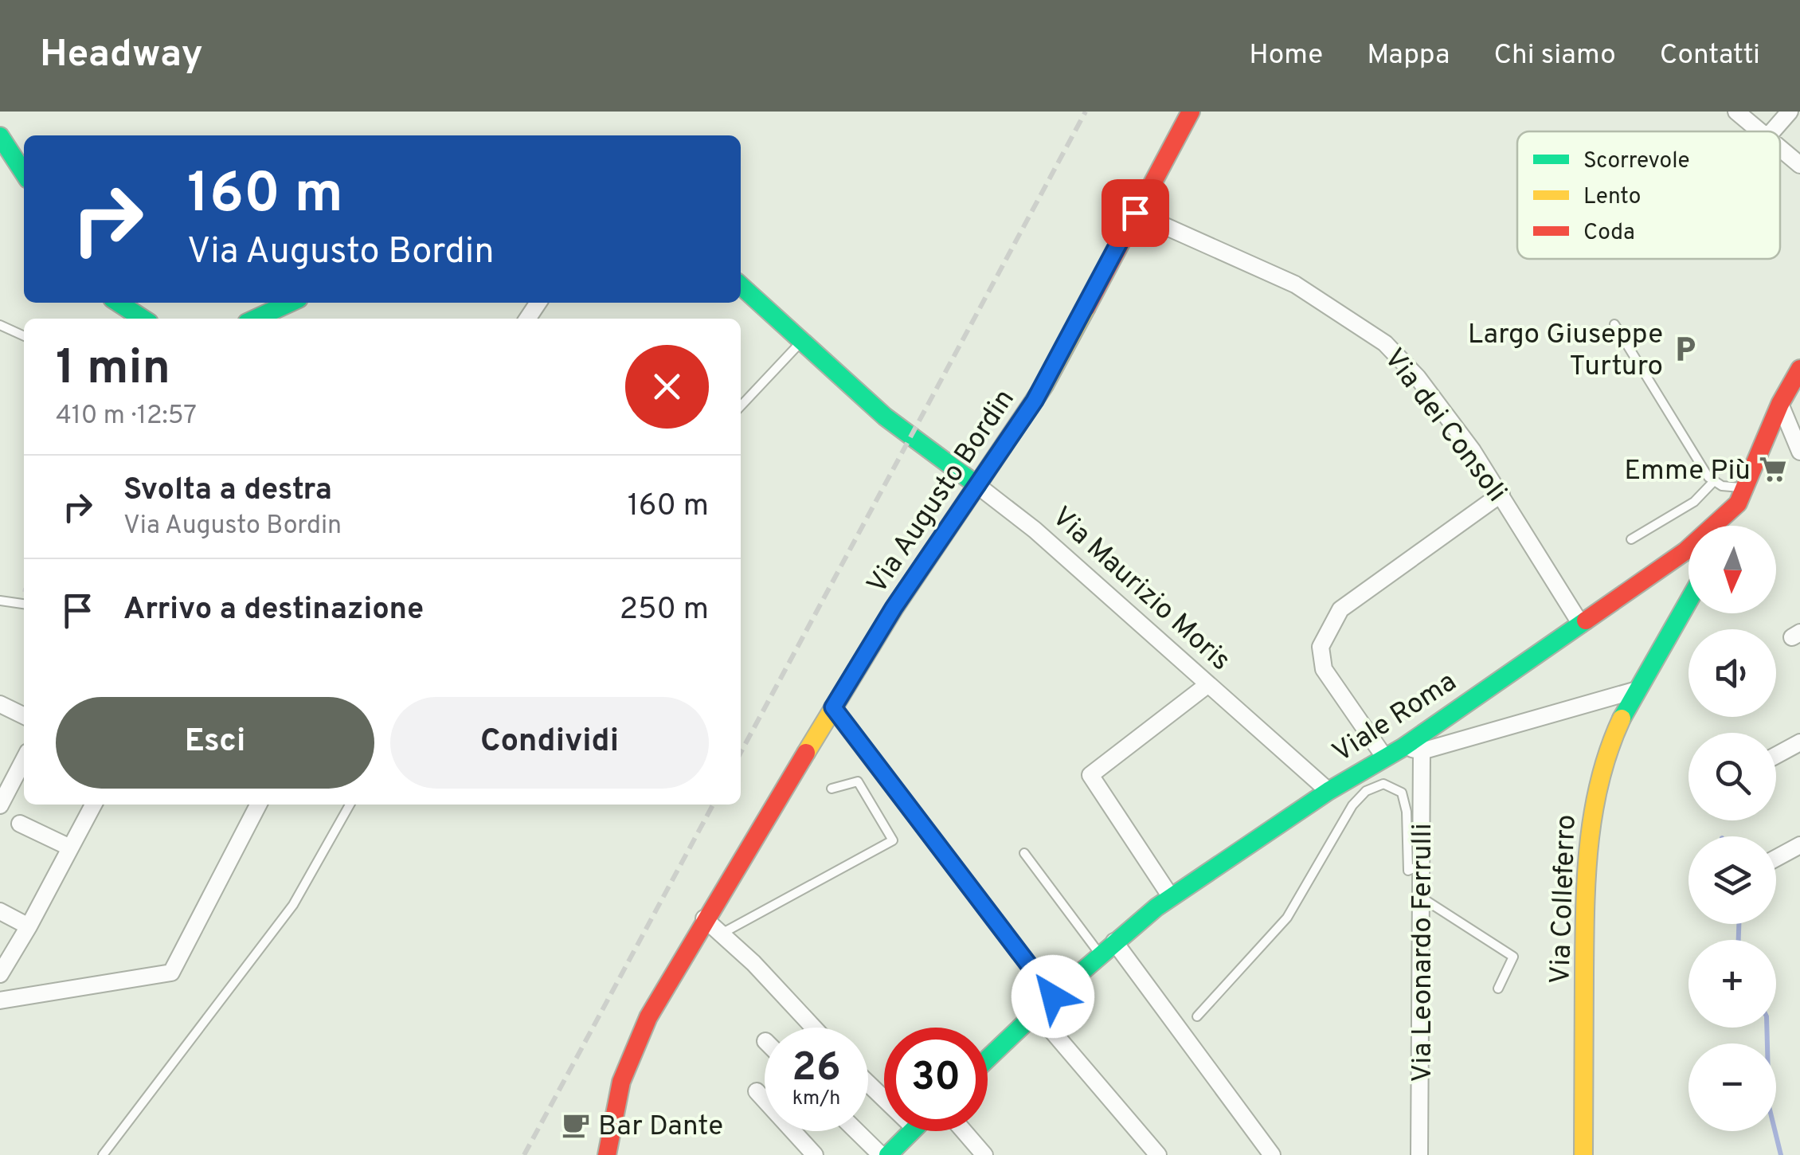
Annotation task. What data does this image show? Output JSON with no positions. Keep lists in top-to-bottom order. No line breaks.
{"streets":{"street":["Via dei Consoli","Via Augusto Bordin","Via Maurizio Moris","Viale Roma","Via Colleferro","Via Leonardo Ferrulli"]},"crossings":[["Via dei Consoli","Via Augusto Bordin"],["Via dei Consoli","Viale Roma"],["Via Augusto Bordin","Via Maurizio Moris"],["Via Maurizio Moris","Viale Roma"],["Viale Roma","Via Leonardo Ferrulli"]],"places":{"parking":["Largo Giuseppe Turturo"],"supermarket":["Emme Più"],"cafe":["Bar Dante"]},"legend":["Scorrevole","Lento","Coda"],"north":"bottom","page":{"header":"Headway","nav":["Home","Mappa","Chi siamo","Contatti"],"turn":["160 m","Via Augusto Bordin"],"heading":["1 min","410 m · 12:57"],"list":[{"name":"Svolta a destra","note":"Via Augusto Bordin","value":"160 m"},{"name":"Arrivo a destinazione","value":"250 m"}],"map_buttons":["+","−"],"buttons":["Esci","Condividi"],"speed":"26 km/h","limit":"30"}}
